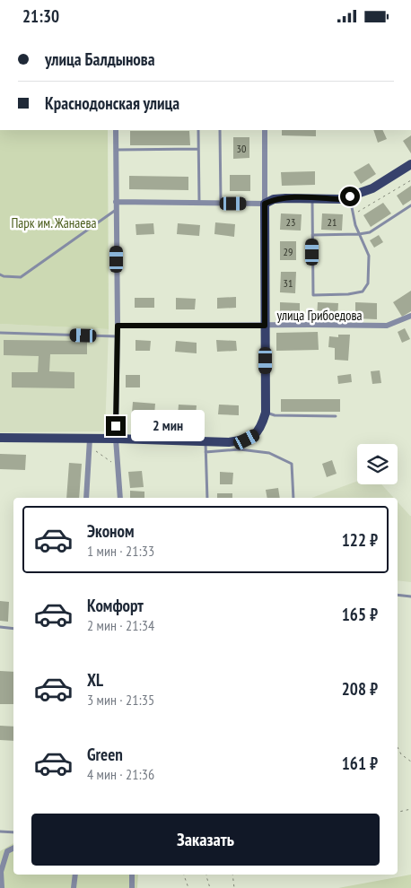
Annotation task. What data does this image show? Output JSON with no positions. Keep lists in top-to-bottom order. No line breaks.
{"streets":{"street":["улица Грибоедова"]},"parks":["Парк им. Жанаева"],"house_numbers":["30","23","21","29","31"],"page":{"status":"21:30","banner":["улица Балдынова","Краснодонская улица"],"bubble":"2 мин","list":[{"name":"Эконом","note":"1 мин · 21:33","value":"122 ₽"},{"name":"Комфорт","note":"2 мин · 21:34","value":"165 ₽"},{"name":"XL","note":"3 мин · 21:35","value":"208 ₽"},{"name":"Green","note":"4 мин · 21:36","value":"161 ₽"}],"buttons":"Заказать"}}
